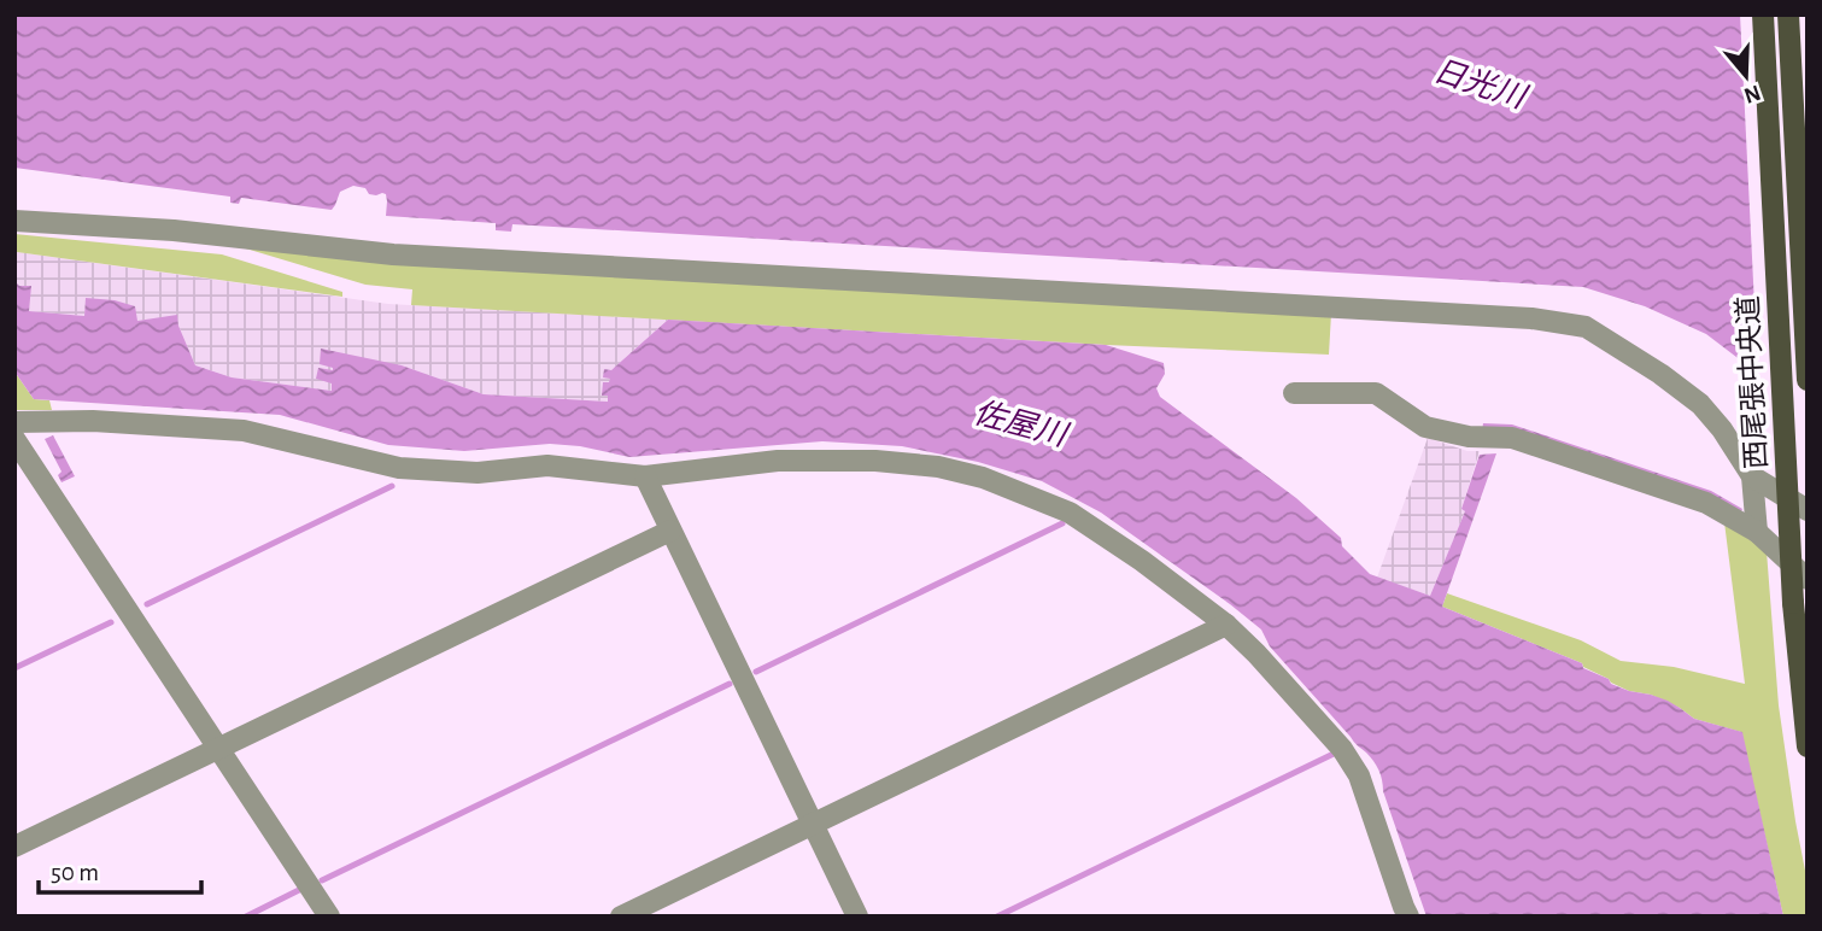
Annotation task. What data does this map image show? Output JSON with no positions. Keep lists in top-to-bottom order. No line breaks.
{"streets":{"main road":["西尾張中央道"]},"water":["日光川","佐屋川"],"scale_bar":"50 m","north":"bottom"}
